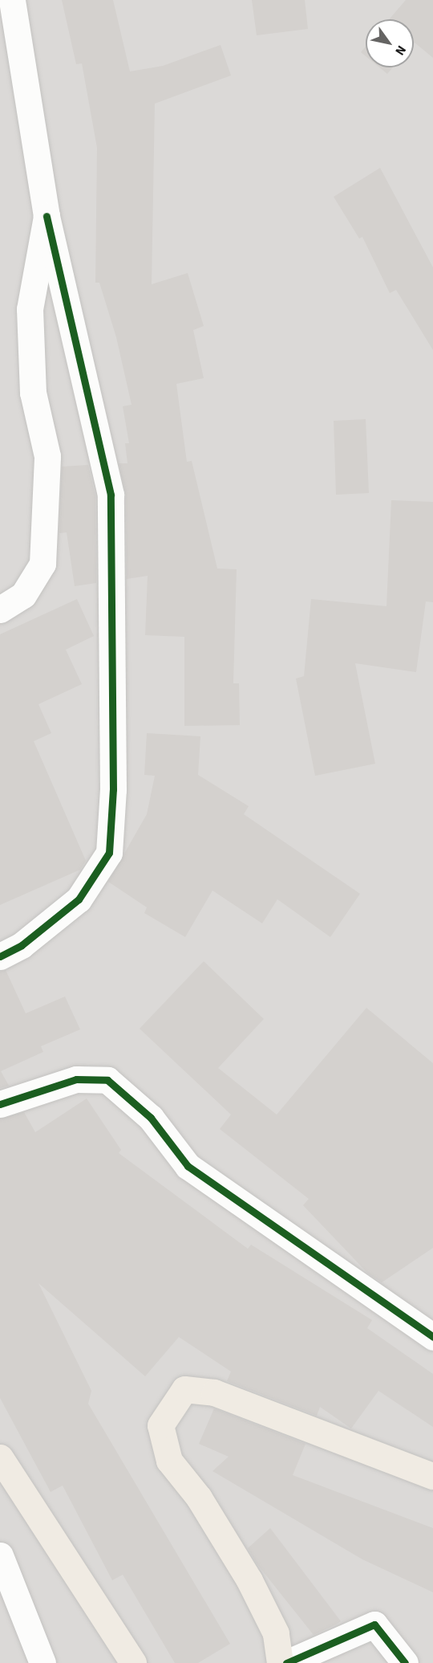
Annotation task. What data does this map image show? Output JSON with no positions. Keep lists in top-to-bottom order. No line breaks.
{"north":"bottom right"}
